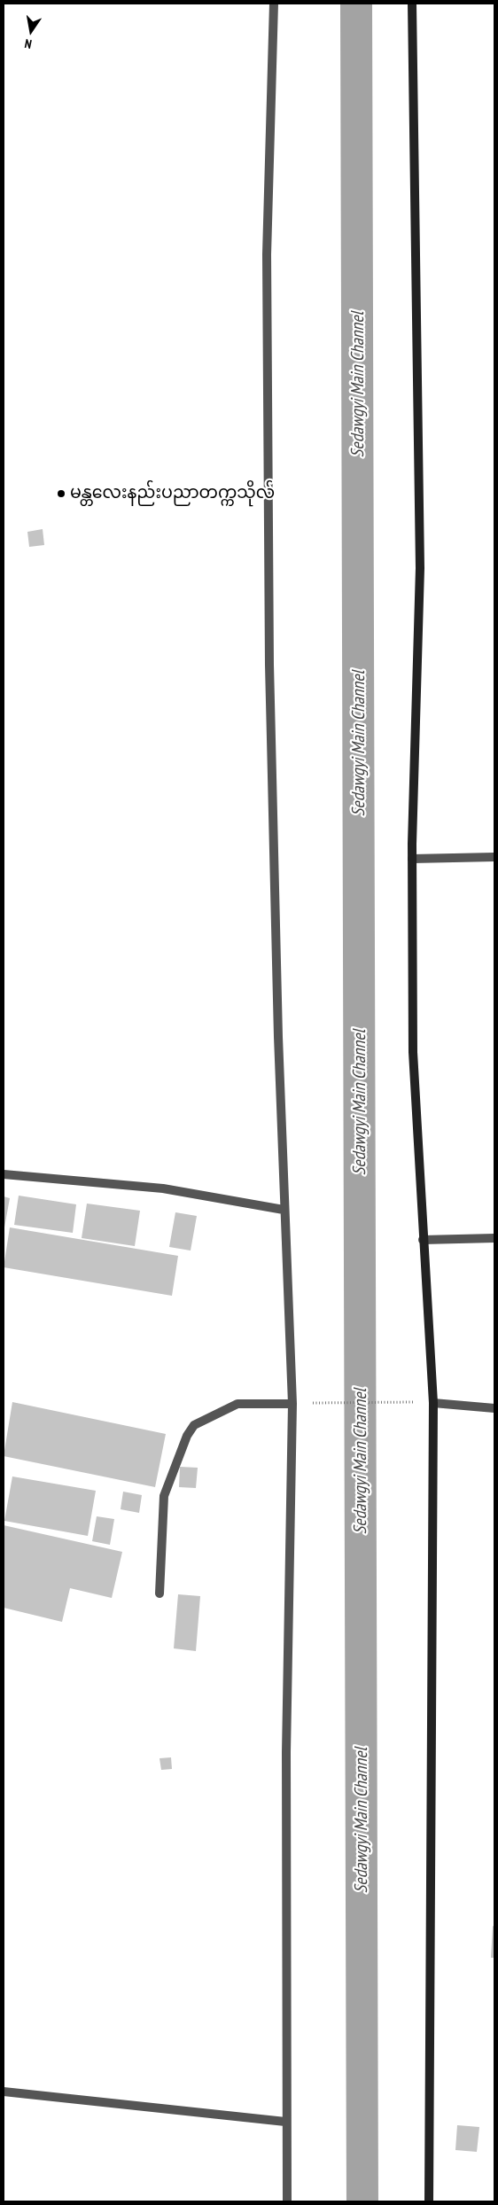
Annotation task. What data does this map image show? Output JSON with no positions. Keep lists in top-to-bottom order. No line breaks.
{"water":["Sedawgyi Main Channel"],"places":["မန္တလေးနည်းပညာတက္ကသိုလ်"],"north":"bottom"}
